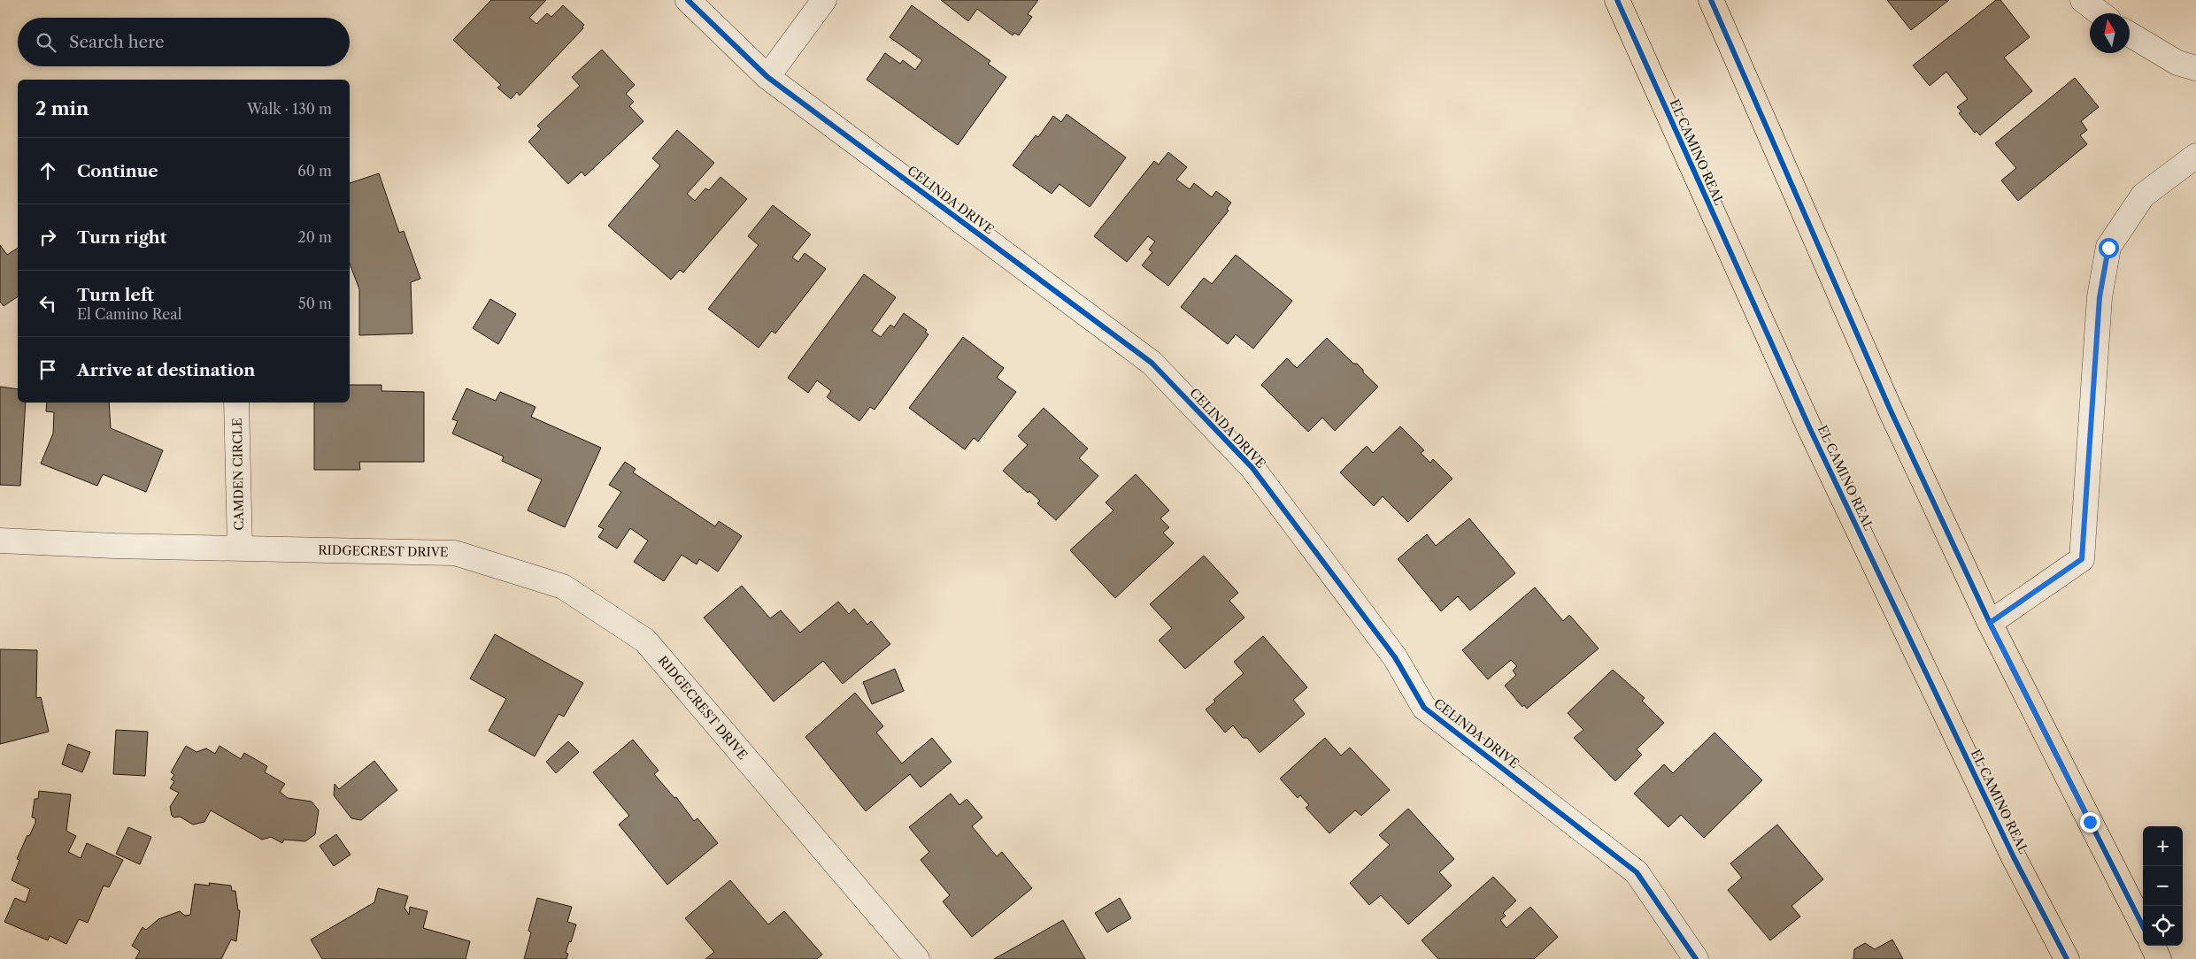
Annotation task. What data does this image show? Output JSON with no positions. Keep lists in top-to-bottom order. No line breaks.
{"streets":{"main road":["EL CAMINO REAL"],"street":["CELINDA DRIVE","CAMDEN CIRCLE","RIDGECREST DRIVE"]},"crossings":[["CAMDEN CIRCLE","RIDGECREST DRIVE"]],"north":"top","page":{"search":"Search here","heading":["2 min","Walk · 130 m"],"list":[["Continue","60 m"],["Turn right","20 m"],["Turn left","El Camino Real","50 m"],"Arrive at destination"],"map_buttons":["+","−"]}}
